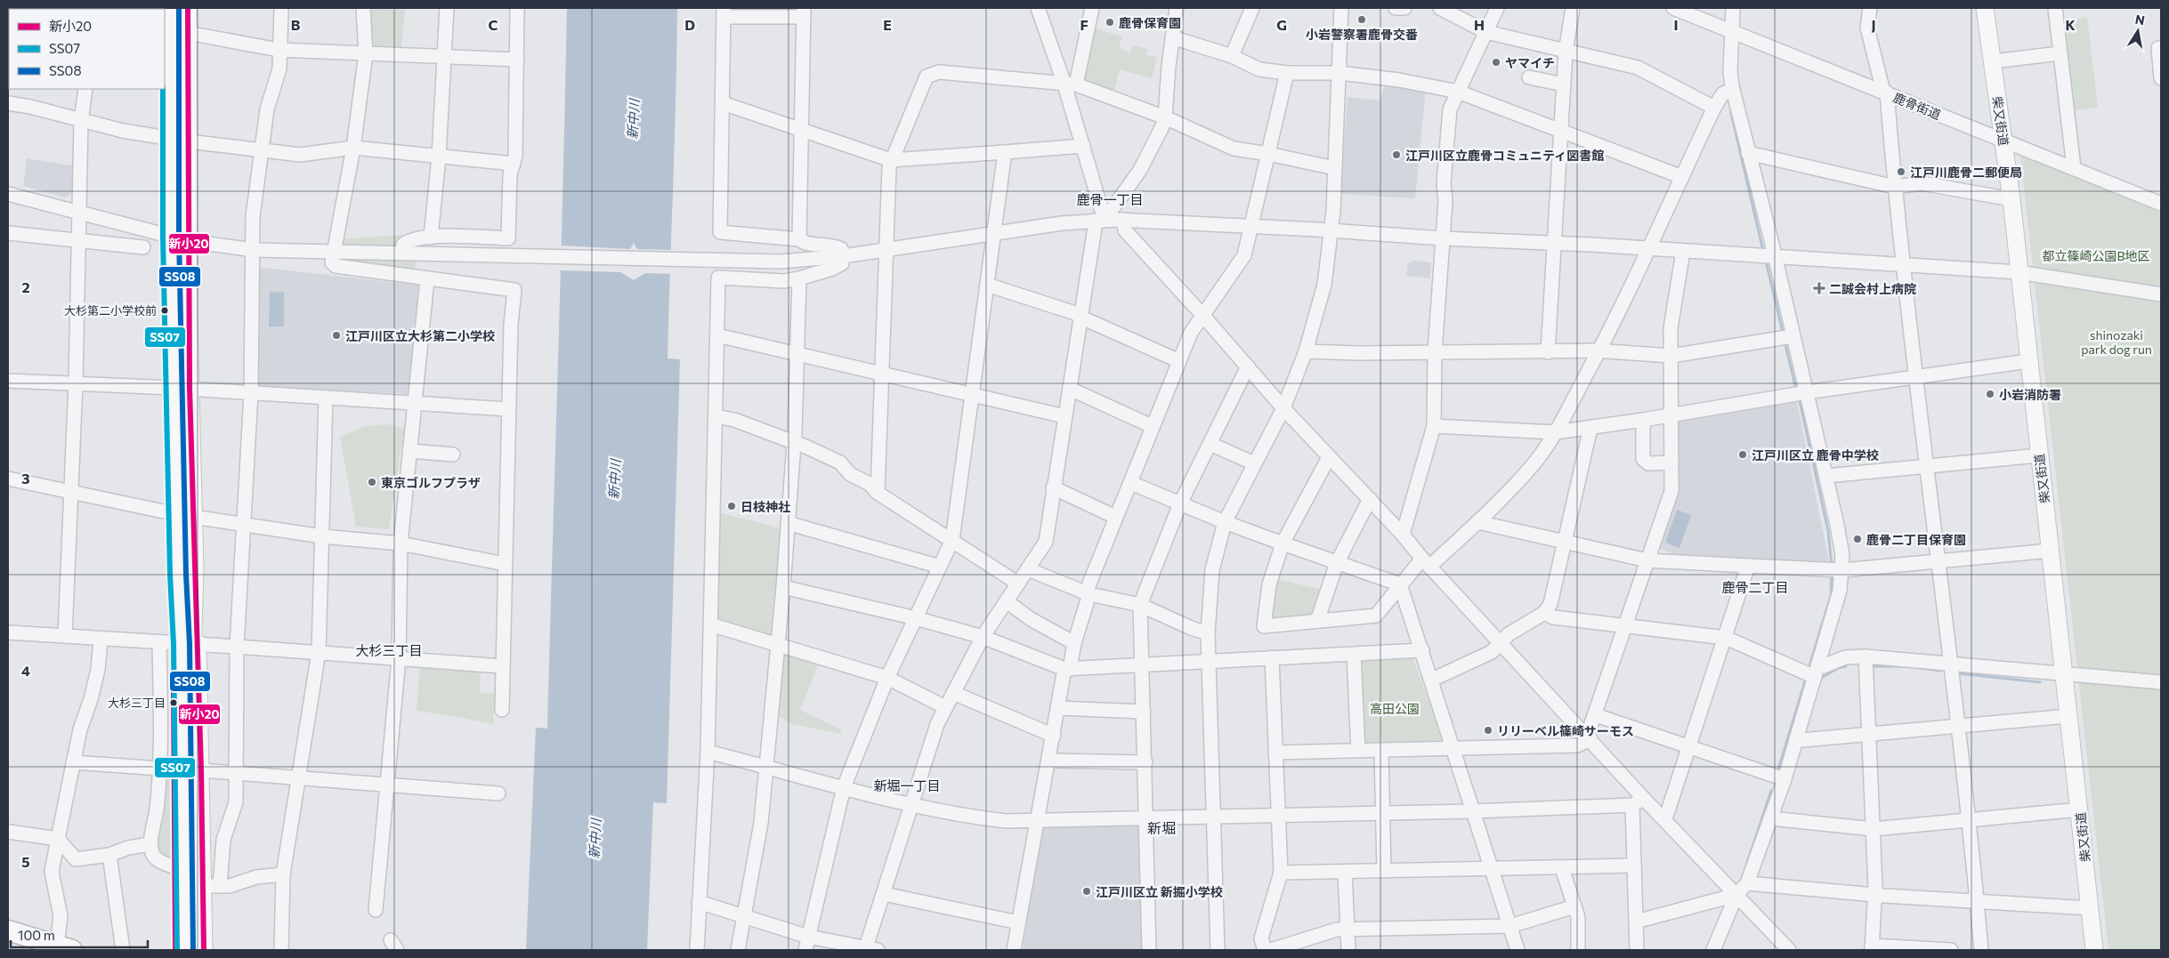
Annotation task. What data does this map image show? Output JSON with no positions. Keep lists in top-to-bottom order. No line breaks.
{"streets":{"main road":["柴又街道"],"street":["鹿骨街道"]},"crossings":[["鹿骨街道","柴又街道"]],"districts":["鹿骨一丁目","鹿骨二丁目","大杉三丁目","新堀一丁目","新堀"],"water":["新中川"],"parks":["都立篠崎公園B地区","shinozaki park dog run","高田公園"],"places":{"other":["小岩警察署鹿骨交番","鹿骨保育園","ヤマイチ","江戸川区立鹿骨コミュニティ図書館","江戸川鹿骨二郵便局","大杉第二小学校前","江戸川区立大杉第二小学校","小岩消防署","江戸川区立 鹿骨中学校","東京ゴルフプラザ","日枝神社","鹿骨二丁目保育園","大杉三丁目","リリーベル篠崎サーモス","江戸川区立 新掘小学校"],"health":["二誠会村上病院"]},"lines":["transit line 新小20","transit line SS08","transit line SS07"],"legend":["新小20","SS07","SS08"],"scale_bar":"100 m","north":"top","grid":{"columns":["B","C","D","E","F","G","H","I","J","K"],"rows":["2","3","4","5"]}}
